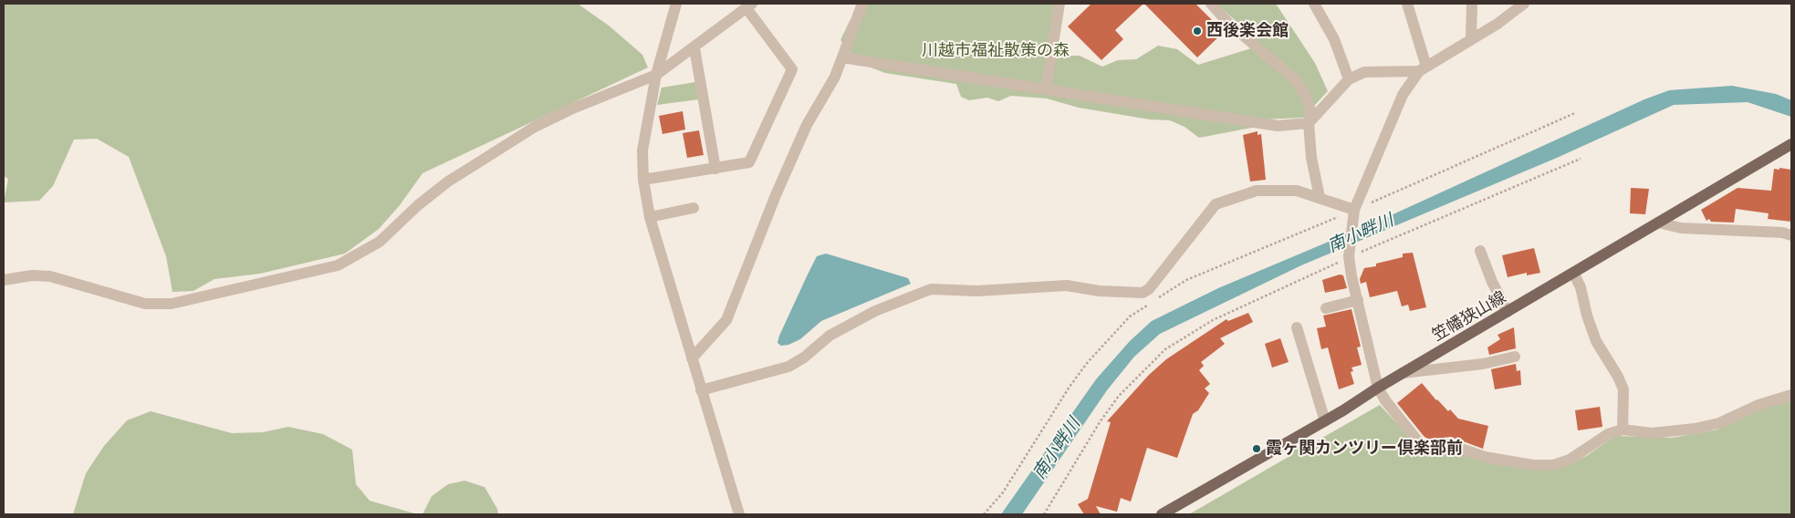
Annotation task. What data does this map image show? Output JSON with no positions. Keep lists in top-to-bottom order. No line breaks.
{"streets":{"main road":["笠幡狭山線"]},"water":["南小畔川"],"parks":["川越市福祉散策の森"],"places":["西後楽会館","霞ヶ関カンツリー倶楽部前"]}
